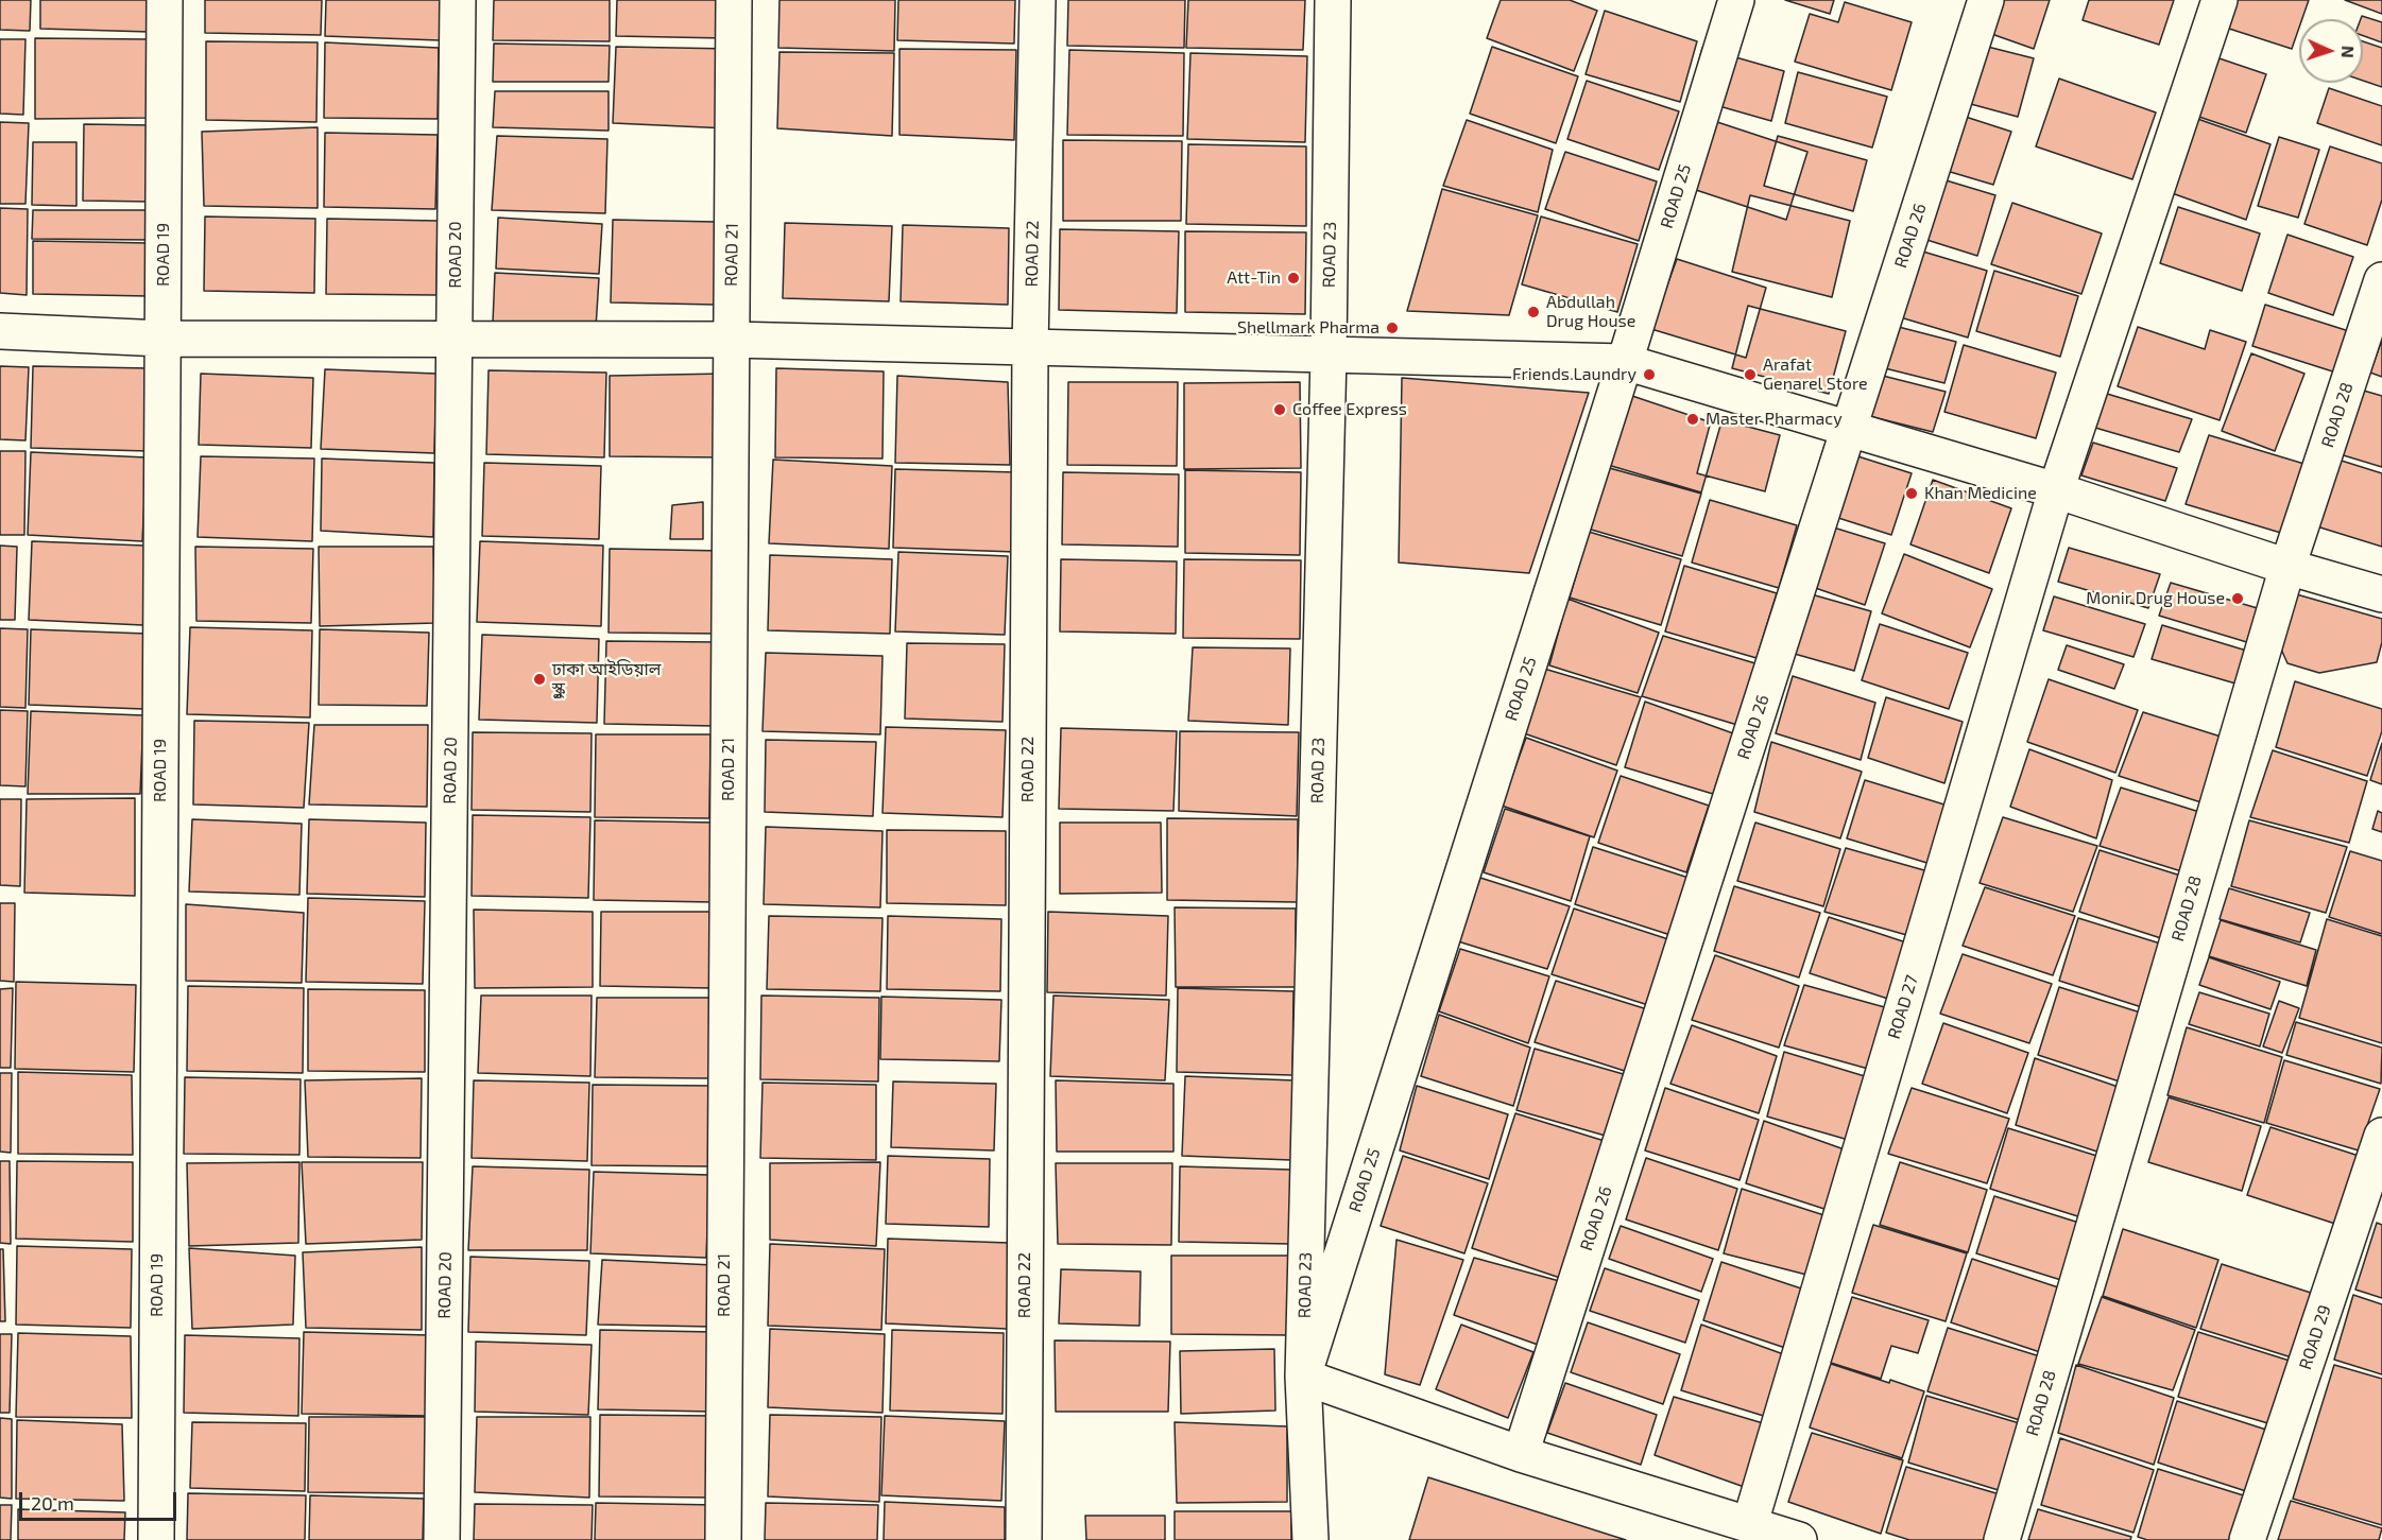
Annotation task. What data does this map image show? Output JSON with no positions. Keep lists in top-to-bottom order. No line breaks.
{"streets":{"street":["ROAD 25","ROAD 26","ROAD 22","ROAD 19","ROAD 20","ROAD 21","ROAD 23","ROAD 28","ROAD 27","ROAD 29"]},"crossings":[["ROAD 25","ROAD 23"]],"places":["Att-Tin","Abdullah Drug House","Shellmark Pharma","Friends Laundry","Arafat Genarel Store","Coffee Express","Master Pharmacy","Khan Medicine","Monir Drug House","ঢাকা আইডিয়াল স্কুল"],"scale_bar":"20 m","north":"right"}
